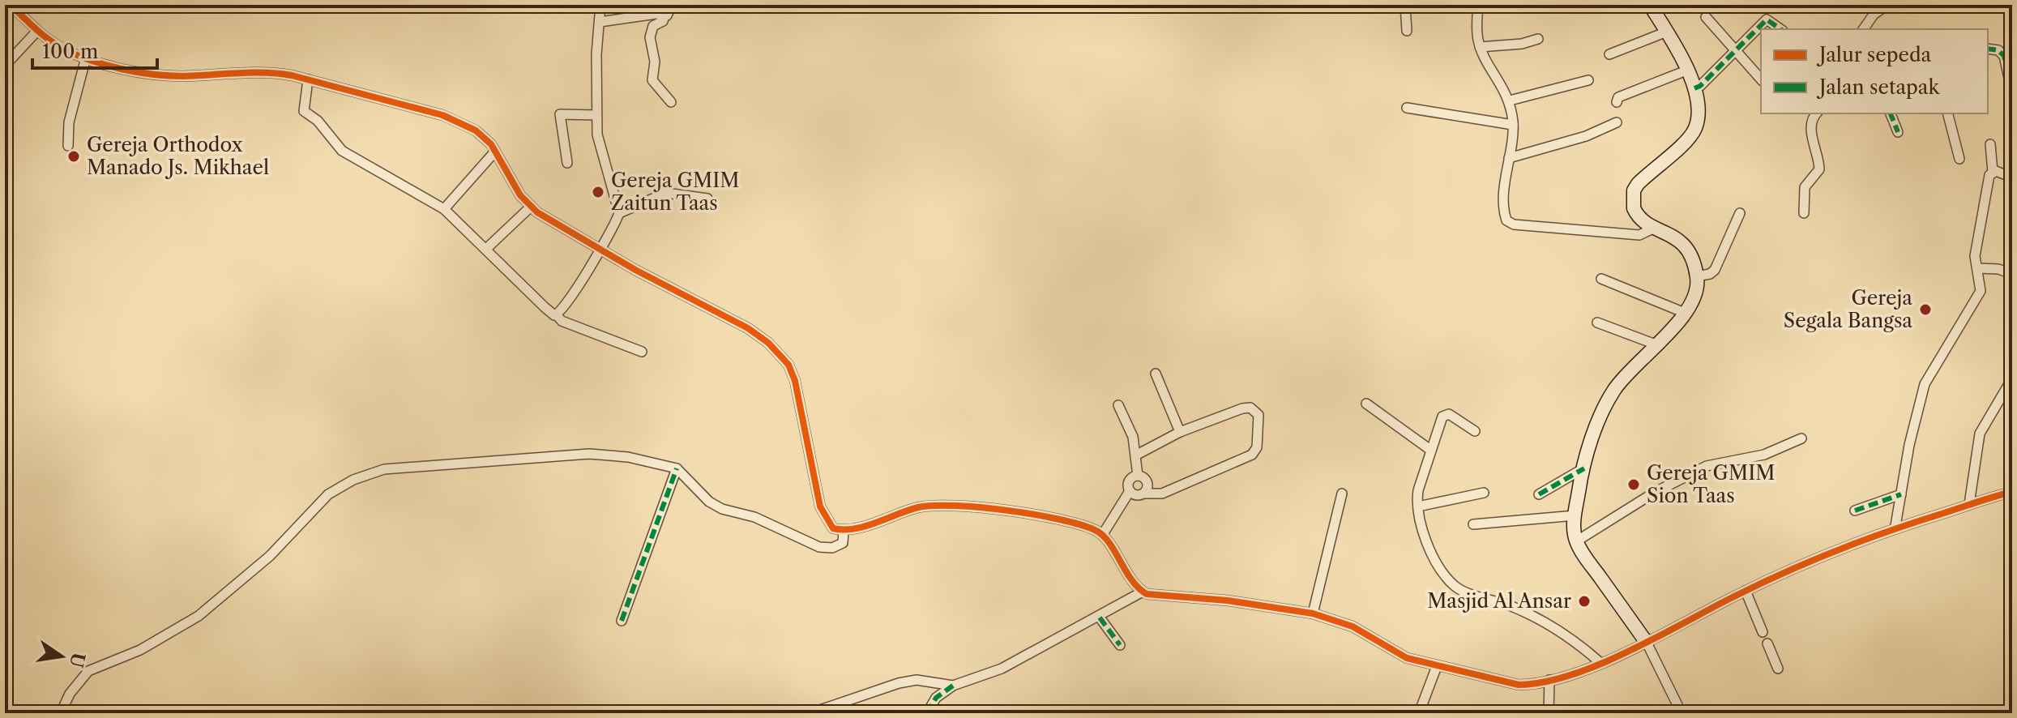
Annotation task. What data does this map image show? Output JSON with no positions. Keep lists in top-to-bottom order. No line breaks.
{"places":["Gereja Orthodox Manado Js. Mikhael","Gereja GMIM Zaitun Taas","Gereja Segala Bangsa","Gereja GMIM Sion Taas","Masjid Al Ansar"],"legend":["Jalur sepeda","Jalan setapak"],"scale_bar":"100 m","north":"right"}
